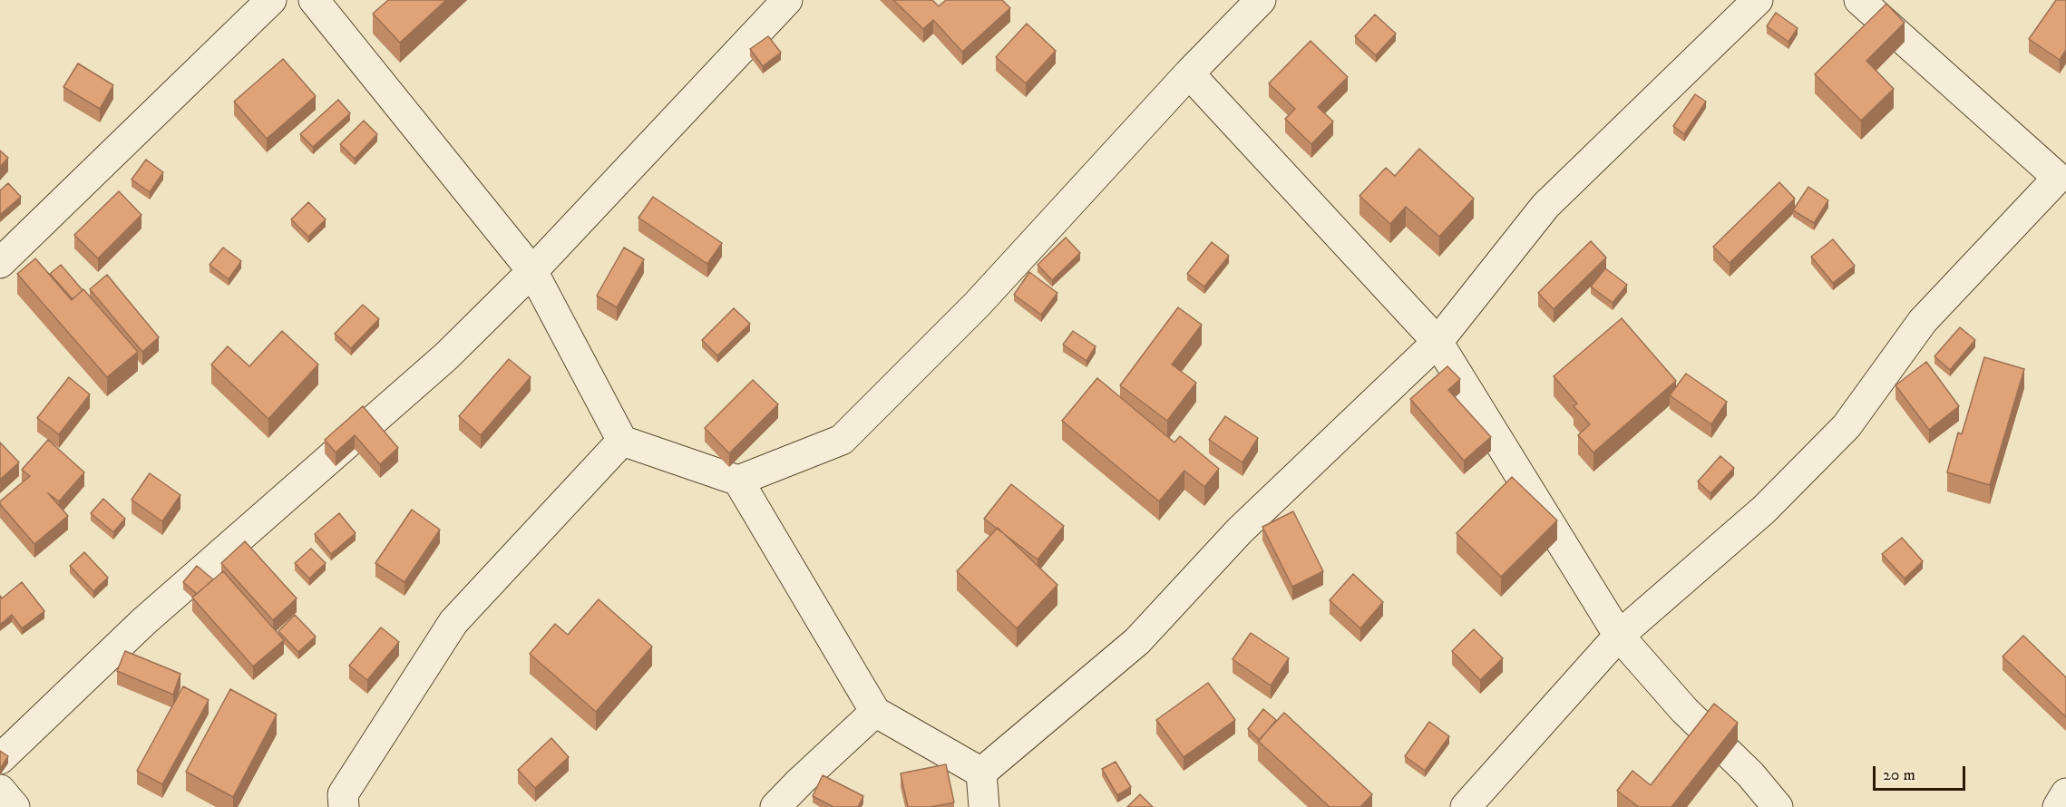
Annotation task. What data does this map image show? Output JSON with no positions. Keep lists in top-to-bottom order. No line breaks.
{"scale_bar":"20 m"}
